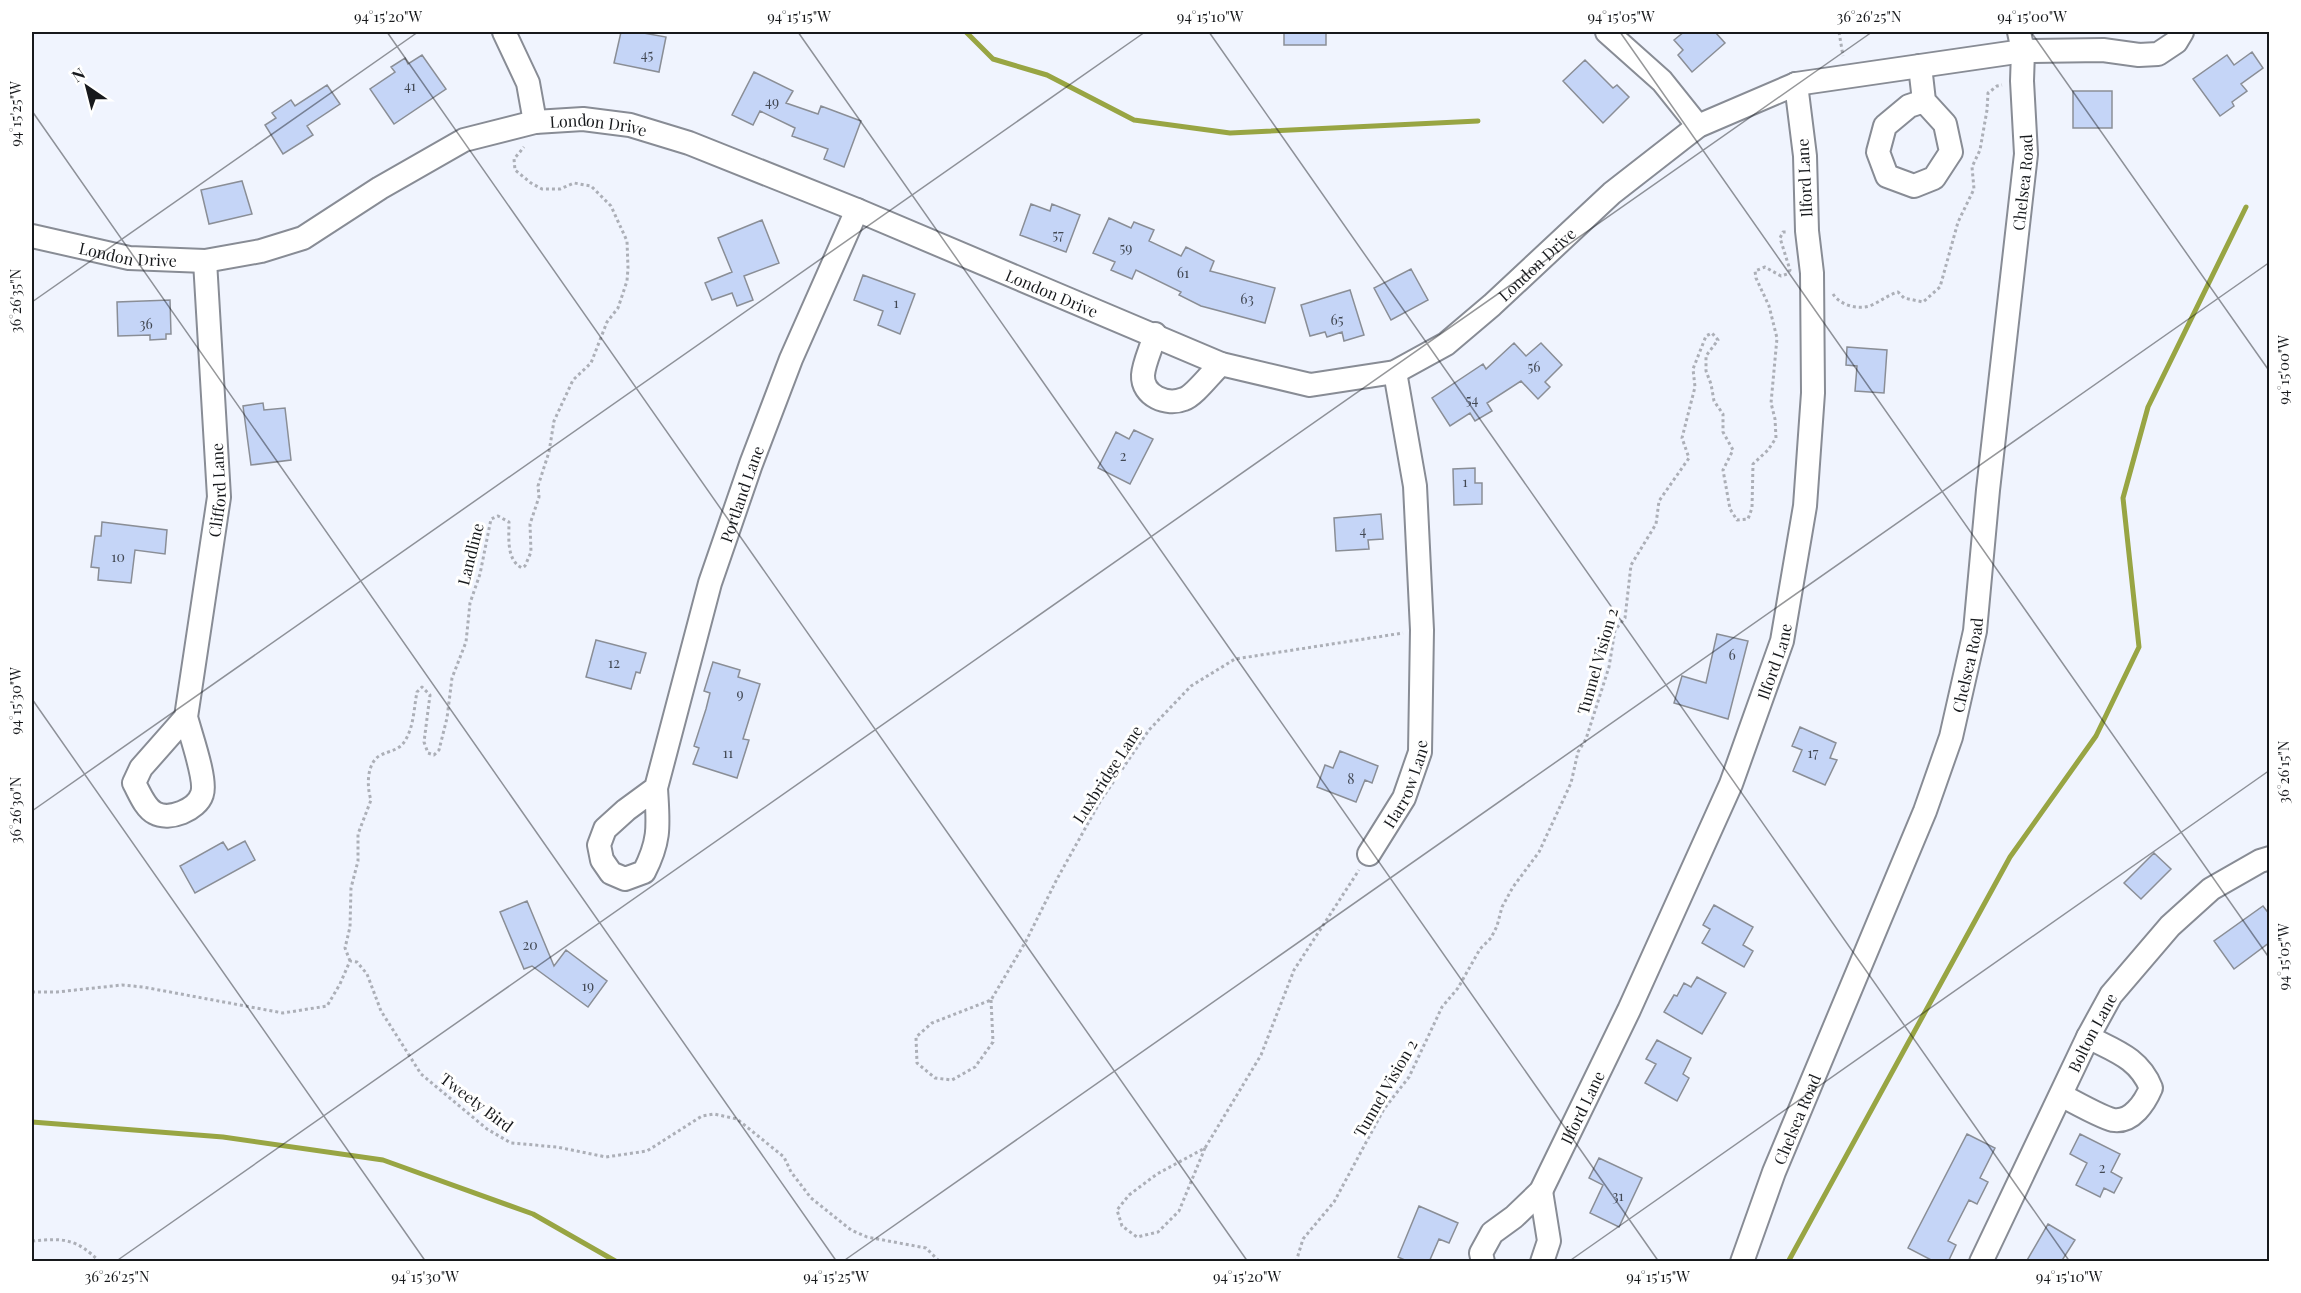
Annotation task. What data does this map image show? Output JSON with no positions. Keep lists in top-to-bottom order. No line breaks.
{"streets":{"street":["London Drive","Ilford Lane","Chelsea Road","Clifford Lane","Portland Lane","Harrow Lane","Bolton Lane"],"path":["Landline","Tunnel Vision 2","Luxbridge Lane","Tweety Bird"]},"crossings":[["London Drive","Ilford Lane"],["London Drive","Chelsea Road"],["London Drive","Clifford Lane"],["London Drive","Portland Lane"],["London Drive","Harrow Lane"],["Landline","Tweety Bird"],["Luxbridge Lane","Harrow Lane"]],"house_numbers":["45","41","49","57","59","61","63","1","65","36","56","54","2","1","4","10","6","12","9","11","17","8","20","19","2","31"],"north":"top left","coordinates":["94°15'20\"W","94°15'15\"W","94°15'10\"W","94°15'05\"W","36°26'25\"N","94°15'00\"W","94°15'25\"W","36°26'35\"N","94°15'30\"W","36°26'15\"N","36°26'30\"N"]}
